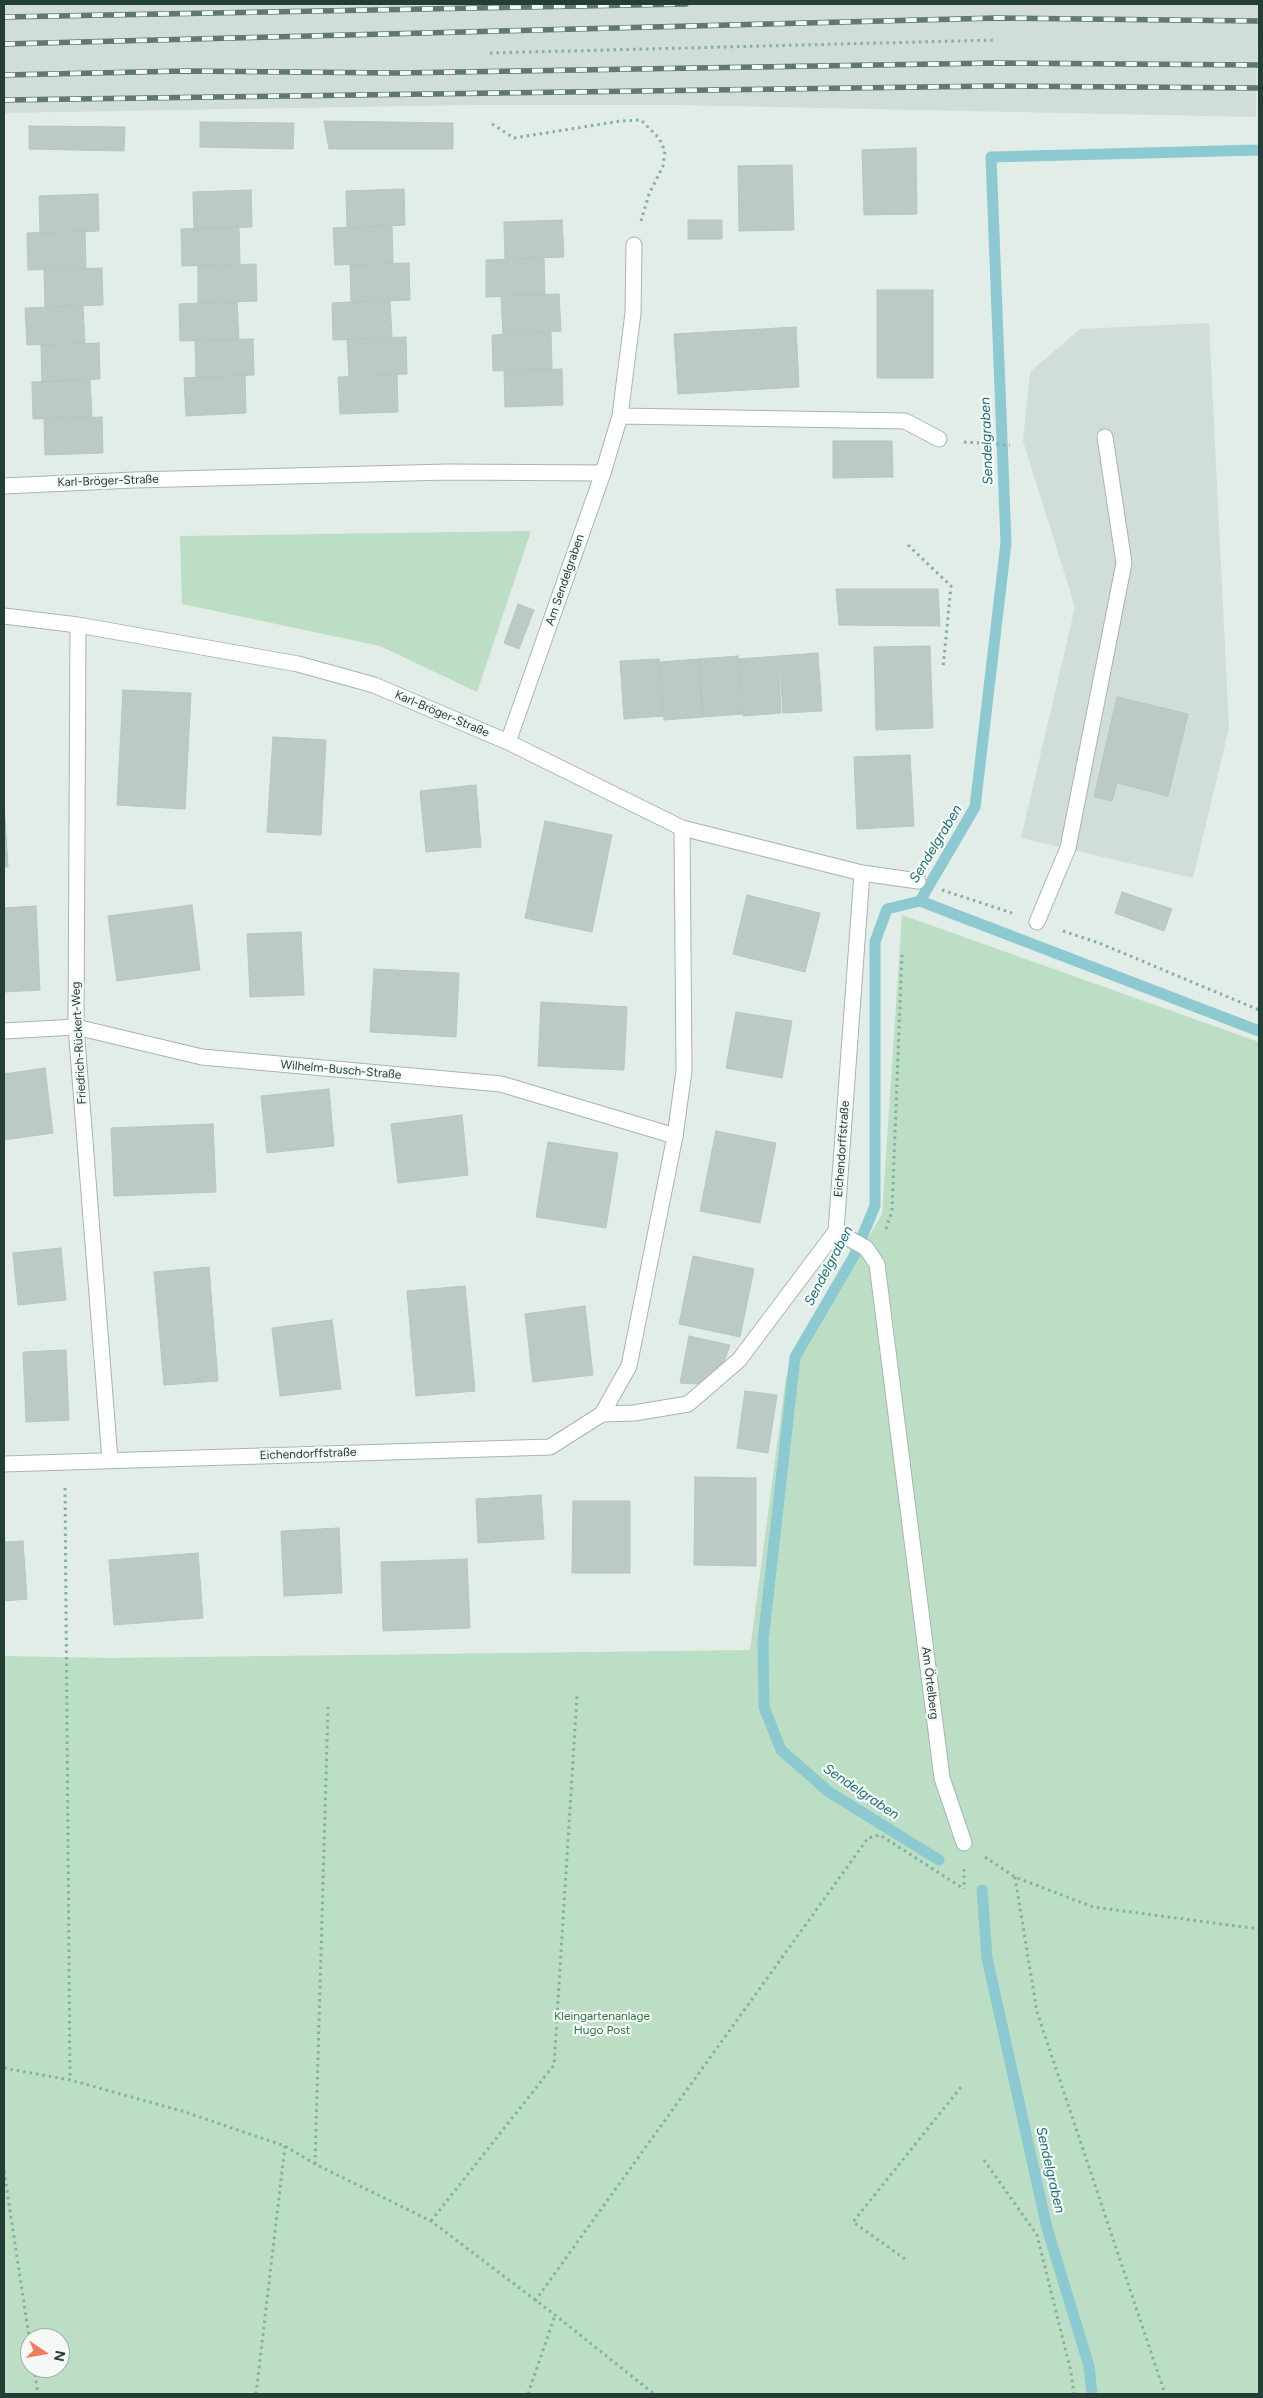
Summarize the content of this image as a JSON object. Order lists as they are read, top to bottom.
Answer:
{
  "streets": {
    "street": [
      "Karl-Bröger-Straße",
      "Am Sendelgraben",
      "Friedrich-Rückert-Weg",
      "Wilhelm-Busch-Straße",
      "Eichendorffstraße",
      "Am Örtelberg"
    ]
  },
  "crossings": [
    ["Karl-Bröger-Straße", "Am Sendelgraben"],
    ["Karl-Bröger-Straße", "Friedrich-Rückert-Weg"],
    ["Karl-Bröger-Straße", "Eichendorffstraße"],
    ["Friedrich-Rückert-Weg", "Wilhelm-Busch-Straße"],
    ["Friedrich-Rückert-Weg", "Eichendorffstraße"],
    ["Wilhelm-Busch-Straße", "Eichendorffstraße"],
    ["Eichendorffstraße", "Am Örtelberg"]
  ],
  "water": ["Sendelgraben"],
  "parks": ["Kleingartenanlage Hugo Post"],
  "north": "right"
}
